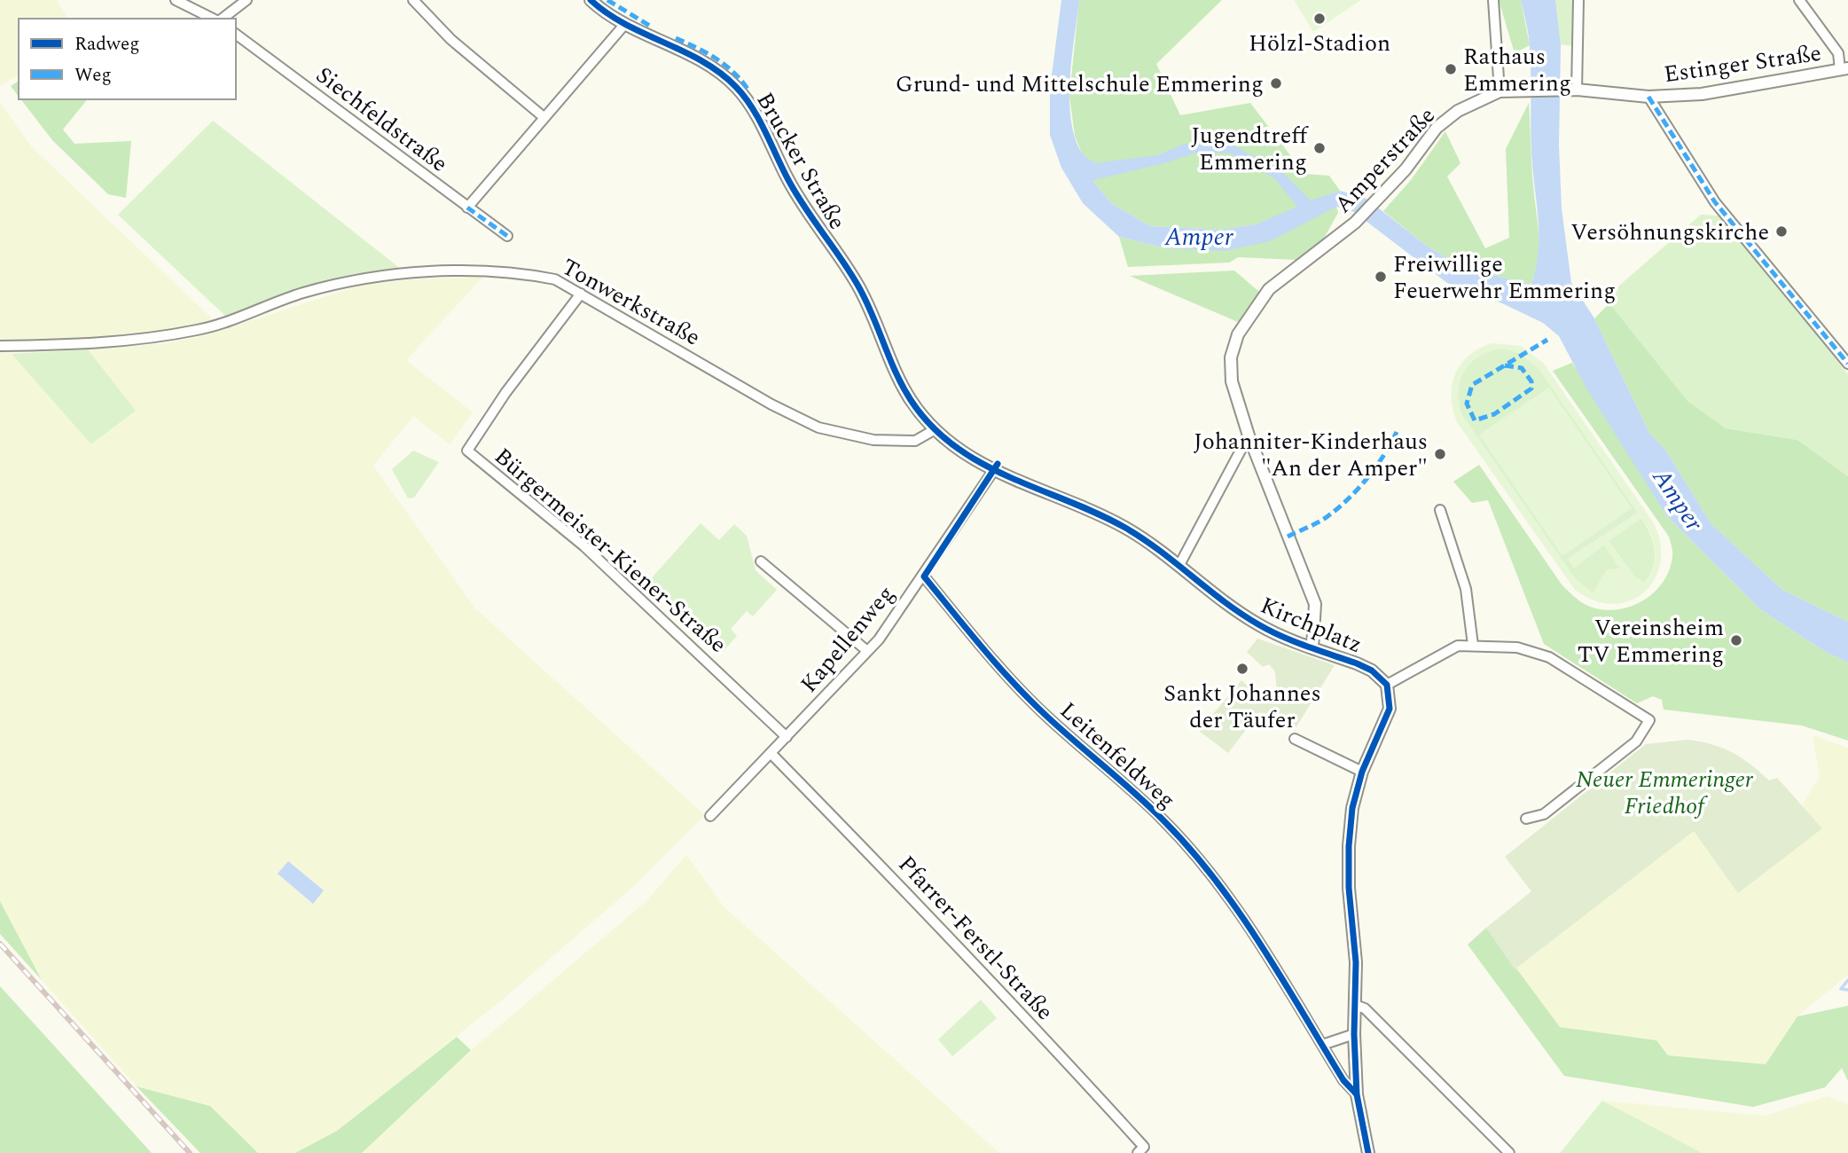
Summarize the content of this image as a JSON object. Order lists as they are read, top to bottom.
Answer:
{
  "streets": {
    "street": [
      "Estinger Straße",
      "Siechfeldstraße",
      "Amperstraße",
      "Brucker Straße",
      "Tonwerkstraße",
      "Bürgermeister-Kiener-Straße",
      "Kirchplatz",
      "Kapellenweg",
      "Leitenfeldweg",
      "Pfarrer-Ferstl-Straße"
    ]
  },
  "crossings": [
    ["Estinger Straße", "Amperstraße"],
    ["Amperstraße", "Kirchplatz"],
    ["Brucker Straße", "Tonwerkstraße"],
    ["Brucker Straße", "Kirchplatz"],
    ["Brucker Straße", "Kapellenweg"],
    ["Tonwerkstraße", "Bürgermeister-Kiener-Straße"],
    ["Bürgermeister-Kiener-Straße", "Kapellenweg"],
    ["Kapellenweg", "Leitenfeldweg"],
    ["Kapellenweg", "Pfarrer-Ferstl-Straße"]
  ],
  "water": ["Amper"],
  "parks": ["Neuer Emmeringer Friedhof"],
  "places": [
    "Hölzl-Stadion",
    "Rathaus Emmering",
    "Grund- und Mittelschule Emmering",
    "Jugendtreff Emmering",
    "Versöhnungskirche",
    "Freiwillige Feuerwehr Emmering",
    "Johanniter-Kinderhaus \"An der Amper\"",
    "Vereinsheim TV Emmering",
    "Sankt Johannes der Täufer"
  ],
  "legend": ["Radweg", "Weg"]
}
